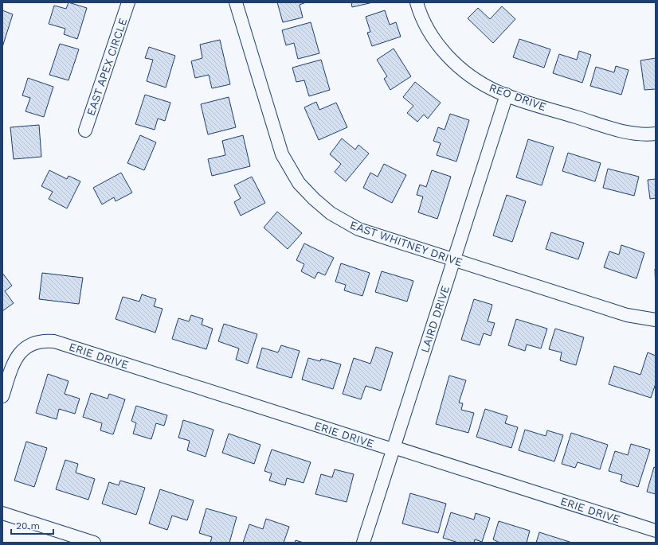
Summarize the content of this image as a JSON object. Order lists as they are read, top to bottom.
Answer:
{
  "streets": {
    "street": [
      "EAST APEX CIRCLE",
      "REO DRIVE",
      "EAST WHITNEY DRIVE",
      "LAIRD DRIVE",
      "ERIE DRIVE"
    ]
  },
  "crossings": [
    ["REO DRIVE", "LAIRD DRIVE"],
    ["EAST WHITNEY DRIVE", "LAIRD DRIVE"],
    ["LAIRD DRIVE", "ERIE DRIVE"]
  ],
  "scale_bar": "20 m"
}
